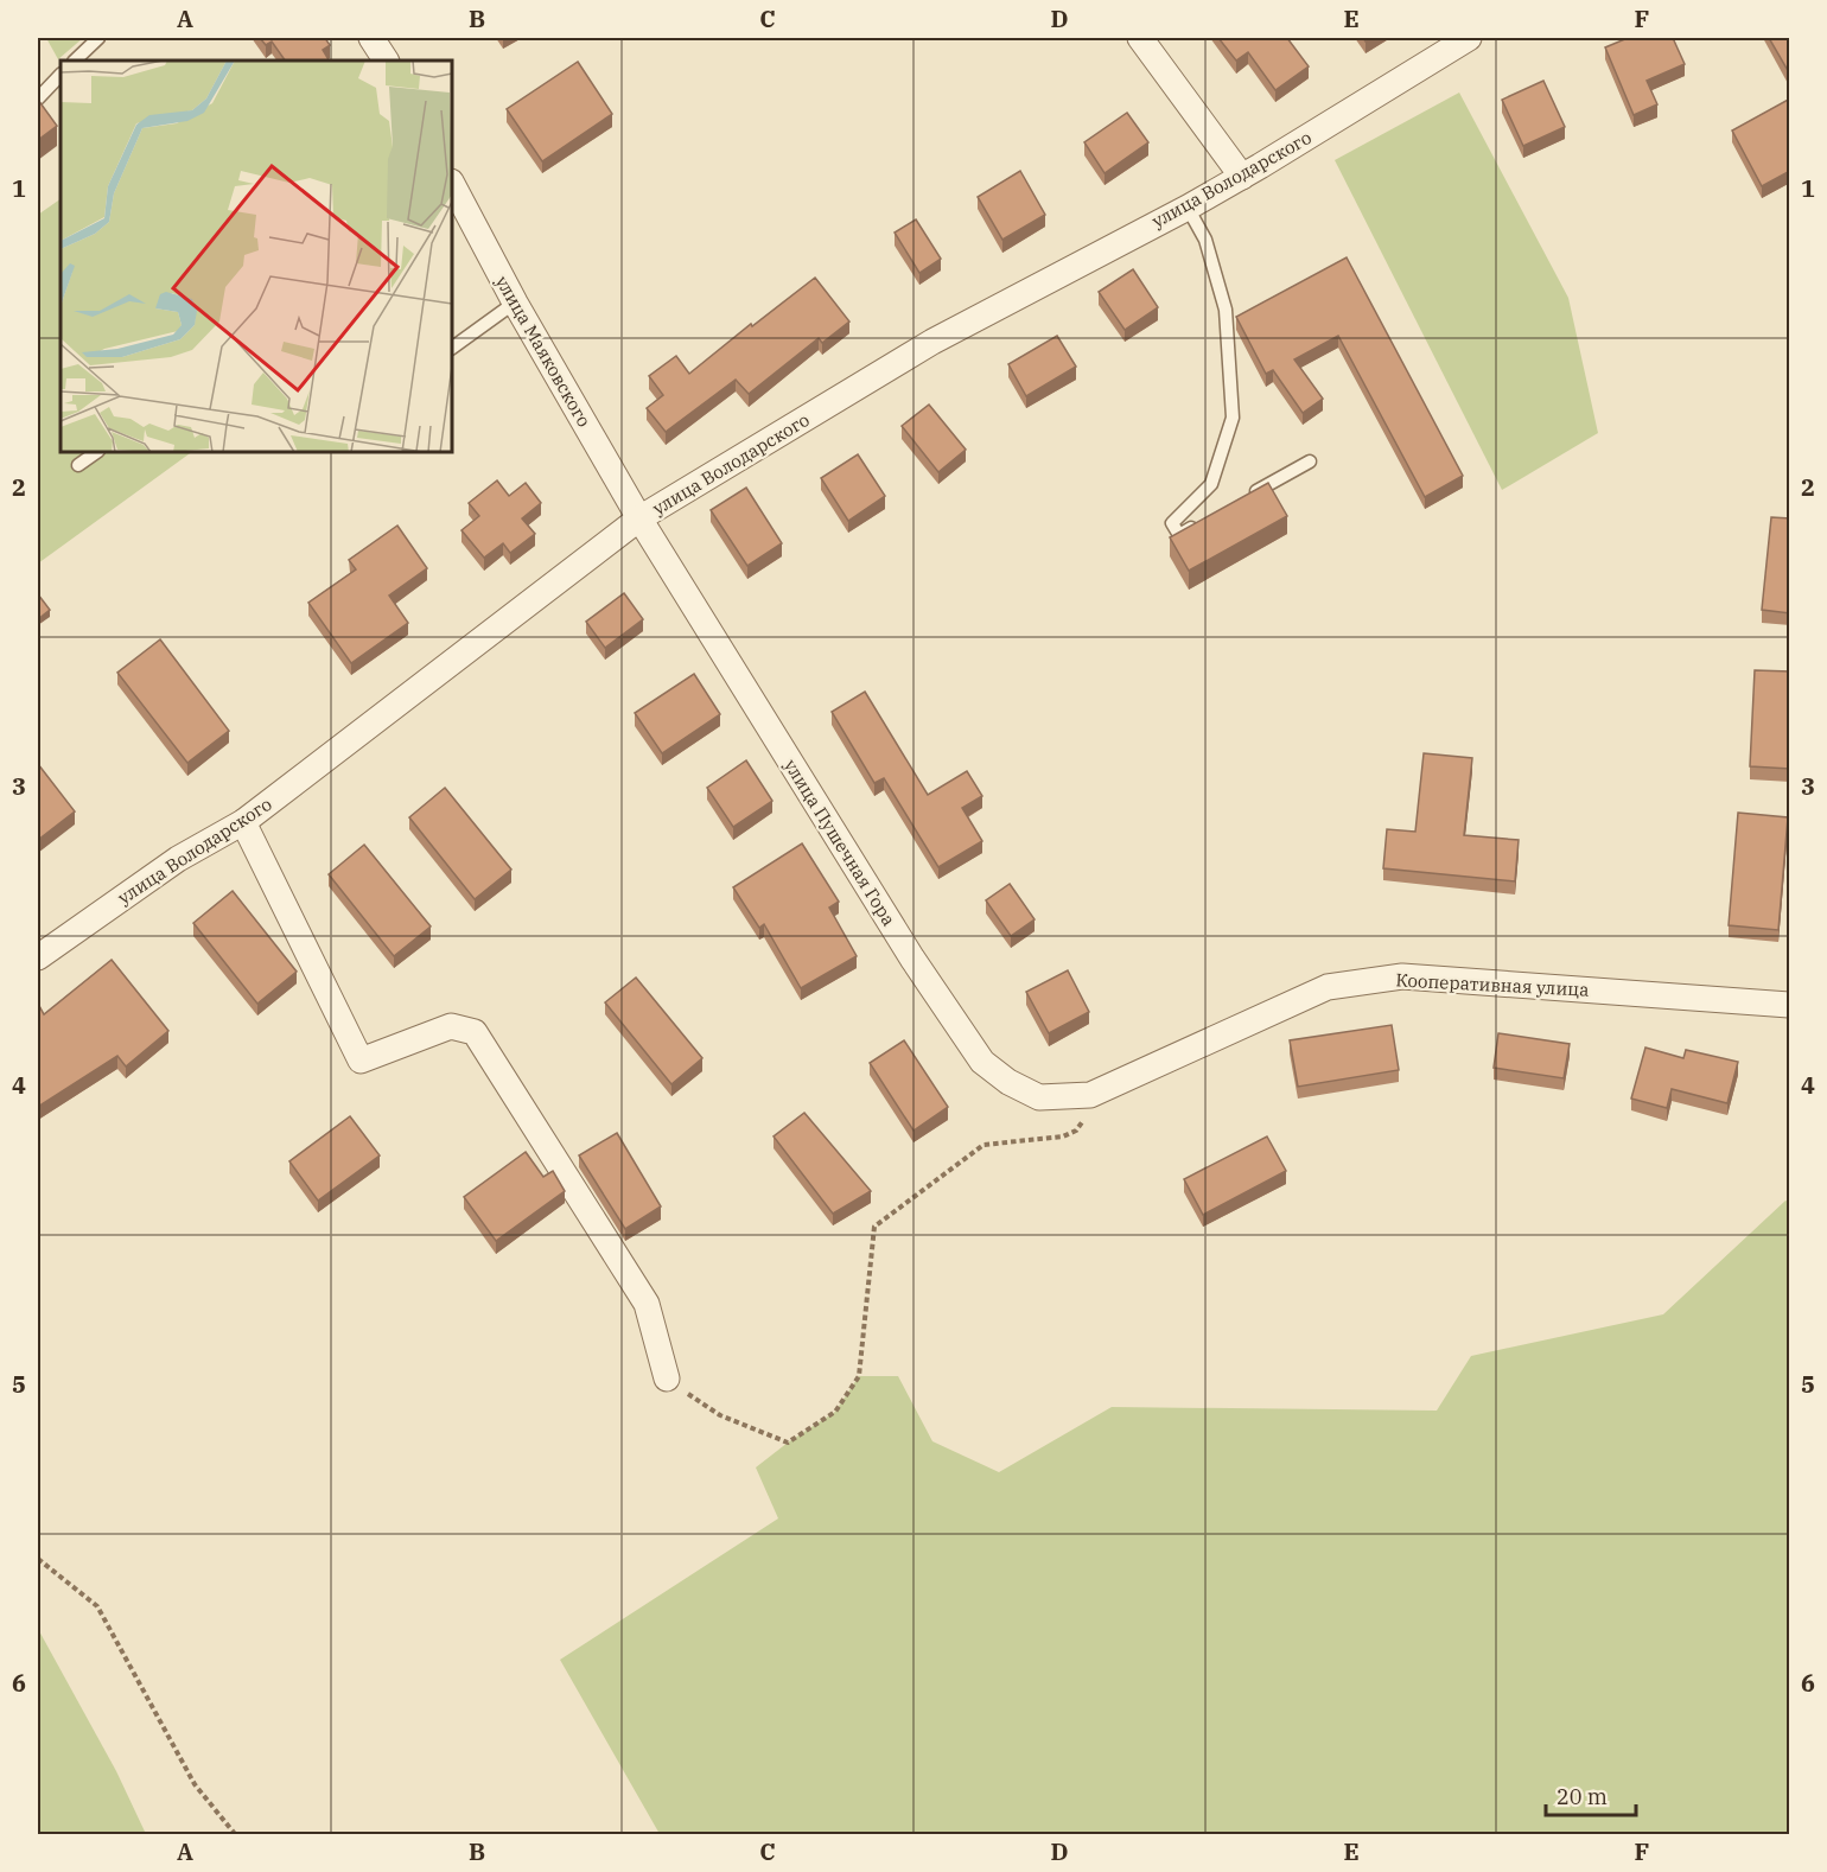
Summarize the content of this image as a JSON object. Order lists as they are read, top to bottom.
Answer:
{
  "streets": {
    "street": [
      "улица Володарского",
      "улица Маяковского",
      "улица Пушечная Гора",
      "Кооперативная улица"
    ]
  },
  "crossings": [
    ["улица Володарского", "улица Маяковского"],
    ["улица Володарского", "улица Пушечная Гора"],
    ["улица Маяковского", "улица Пушечная Гора"],
    ["улица Пушечная Гора", "Кооперативная улица"]
  ],
  "scale_bar": "20 m",
  "grid": {
    "columns": [
      "A",
      "B",
      "C",
      "D",
      "E",
      "F"
    ],
    "rows": [
      "1",
      "2",
      "3",
      "4",
      "5",
      "6"
    ]
  }
}
